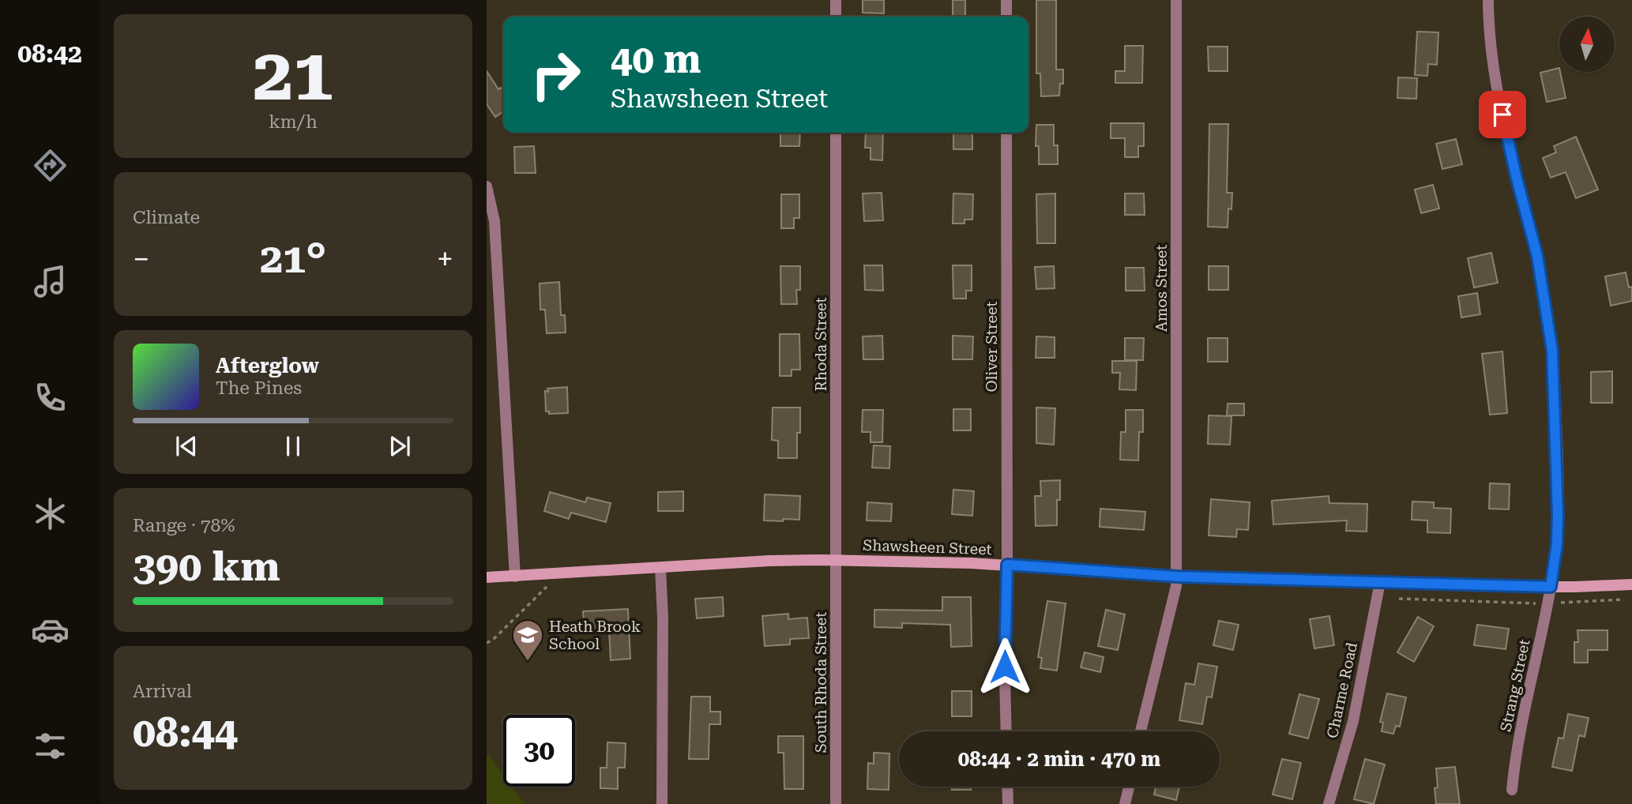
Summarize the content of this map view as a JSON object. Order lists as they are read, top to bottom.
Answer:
{
  "streets": {
    "main road": ["Shawsheen Street"],
    "street": [
      "Amos Street",
      "Rhoda Street",
      "Oliver Street",
      "South Rhoda Street",
      "Strang Street",
      "Charme Road"
    ]
  },
  "crossings": [
    ["Amos Street", "Shawsheen Street"],
    ["Rhoda Street", "Shawsheen Street"],
    ["Rhoda Street", "South Rhoda Street"],
    ["Oliver Street", "Shawsheen Street"],
    ["Shawsheen Street", "South Rhoda Street"],
    ["Shawsheen Street", "Strang Street"],
    ["Shawsheen Street", "Charme Road"]
  ],
  "places": {
    "school or university": ["Heath Brook School"]
  },
  "north": "top",
  "page": {
    "tabs": "08:42",
    "tile": [
      ["21", "km/h"],
      "Climate",
      ["Range · 78%", "390 km"],
      ["Arrival", "08:44"]
    ],
    "turn": ["40 m", "Shawsheen Street"],
    "heat": ["−", "21°", "+"],
    "song": ["Afterglow", "The Pines"],
    "limit": "30",
    "trip": "08:44 · 2 min · 470 m"
  }
}
